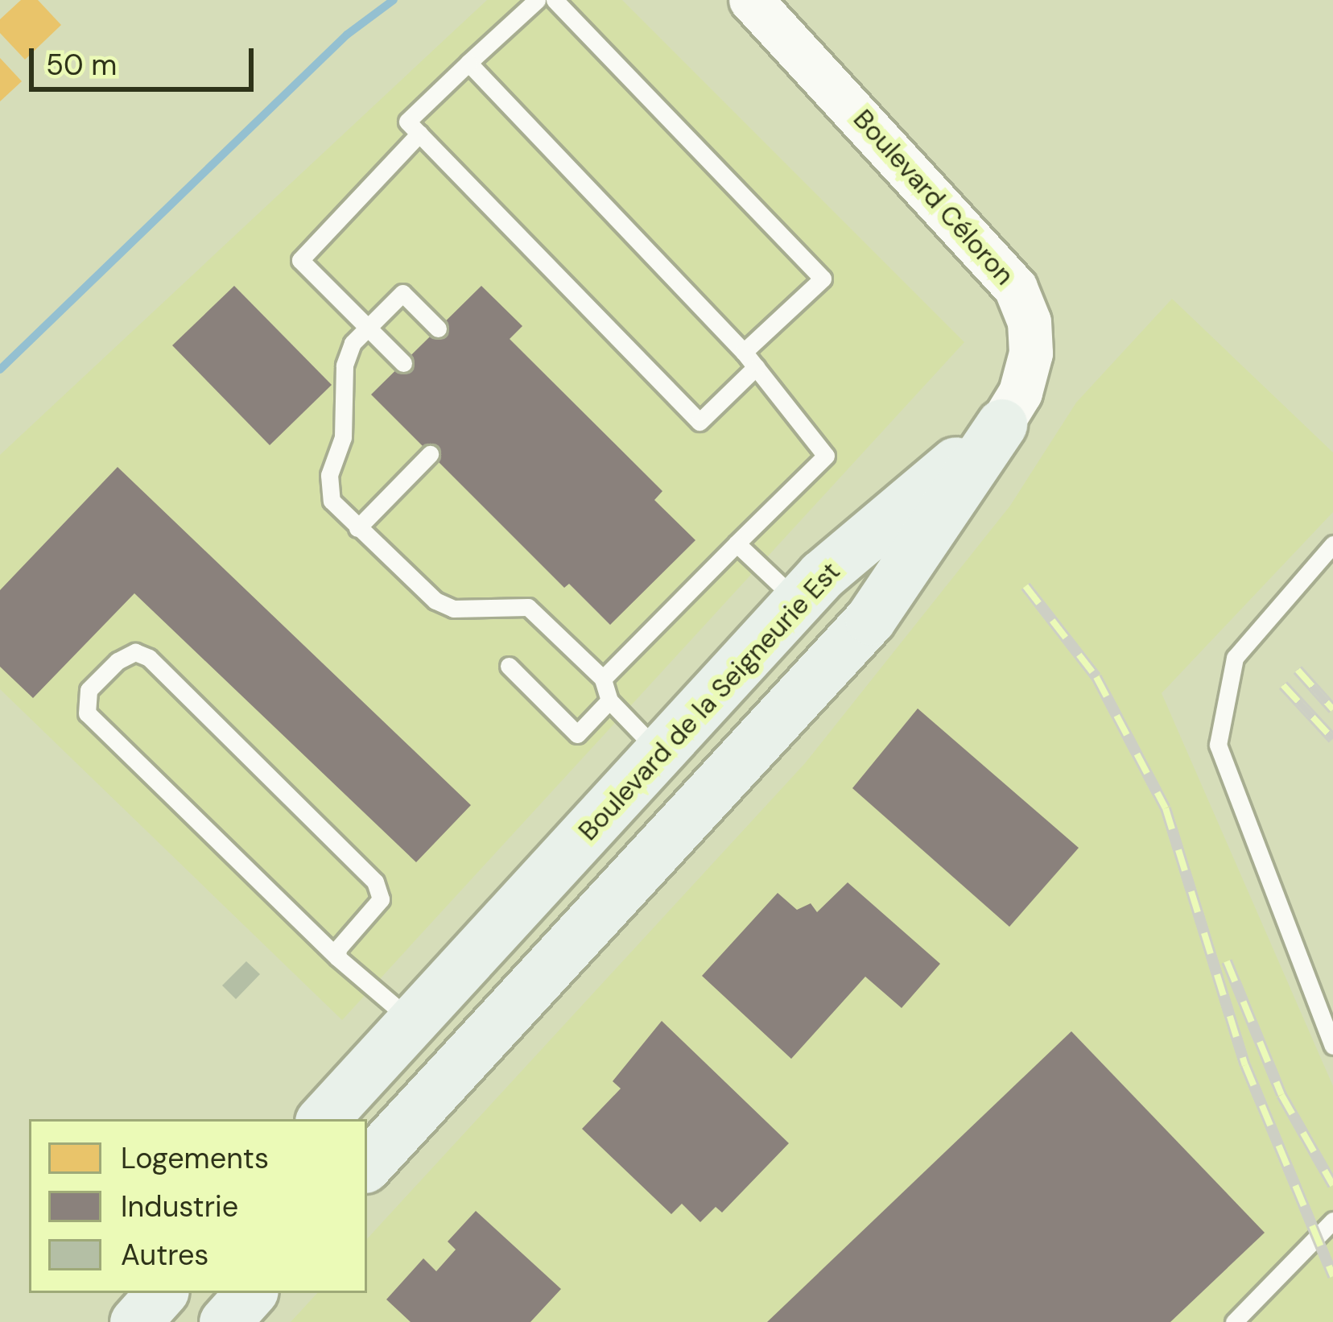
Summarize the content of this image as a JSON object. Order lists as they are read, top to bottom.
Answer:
{
  "streets": {
    "main road": ["Boulevard de la Seigneurie Est"],
    "street": ["Boulevard Céloron"]
  },
  "crossings": [
    ["Boulevard Céloron", "Boulevard de la Seigneurie Est"]
  ],
  "legend": ["Logements", "Industrie", "Autres"],
  "scale_bar": "50 m"
}
